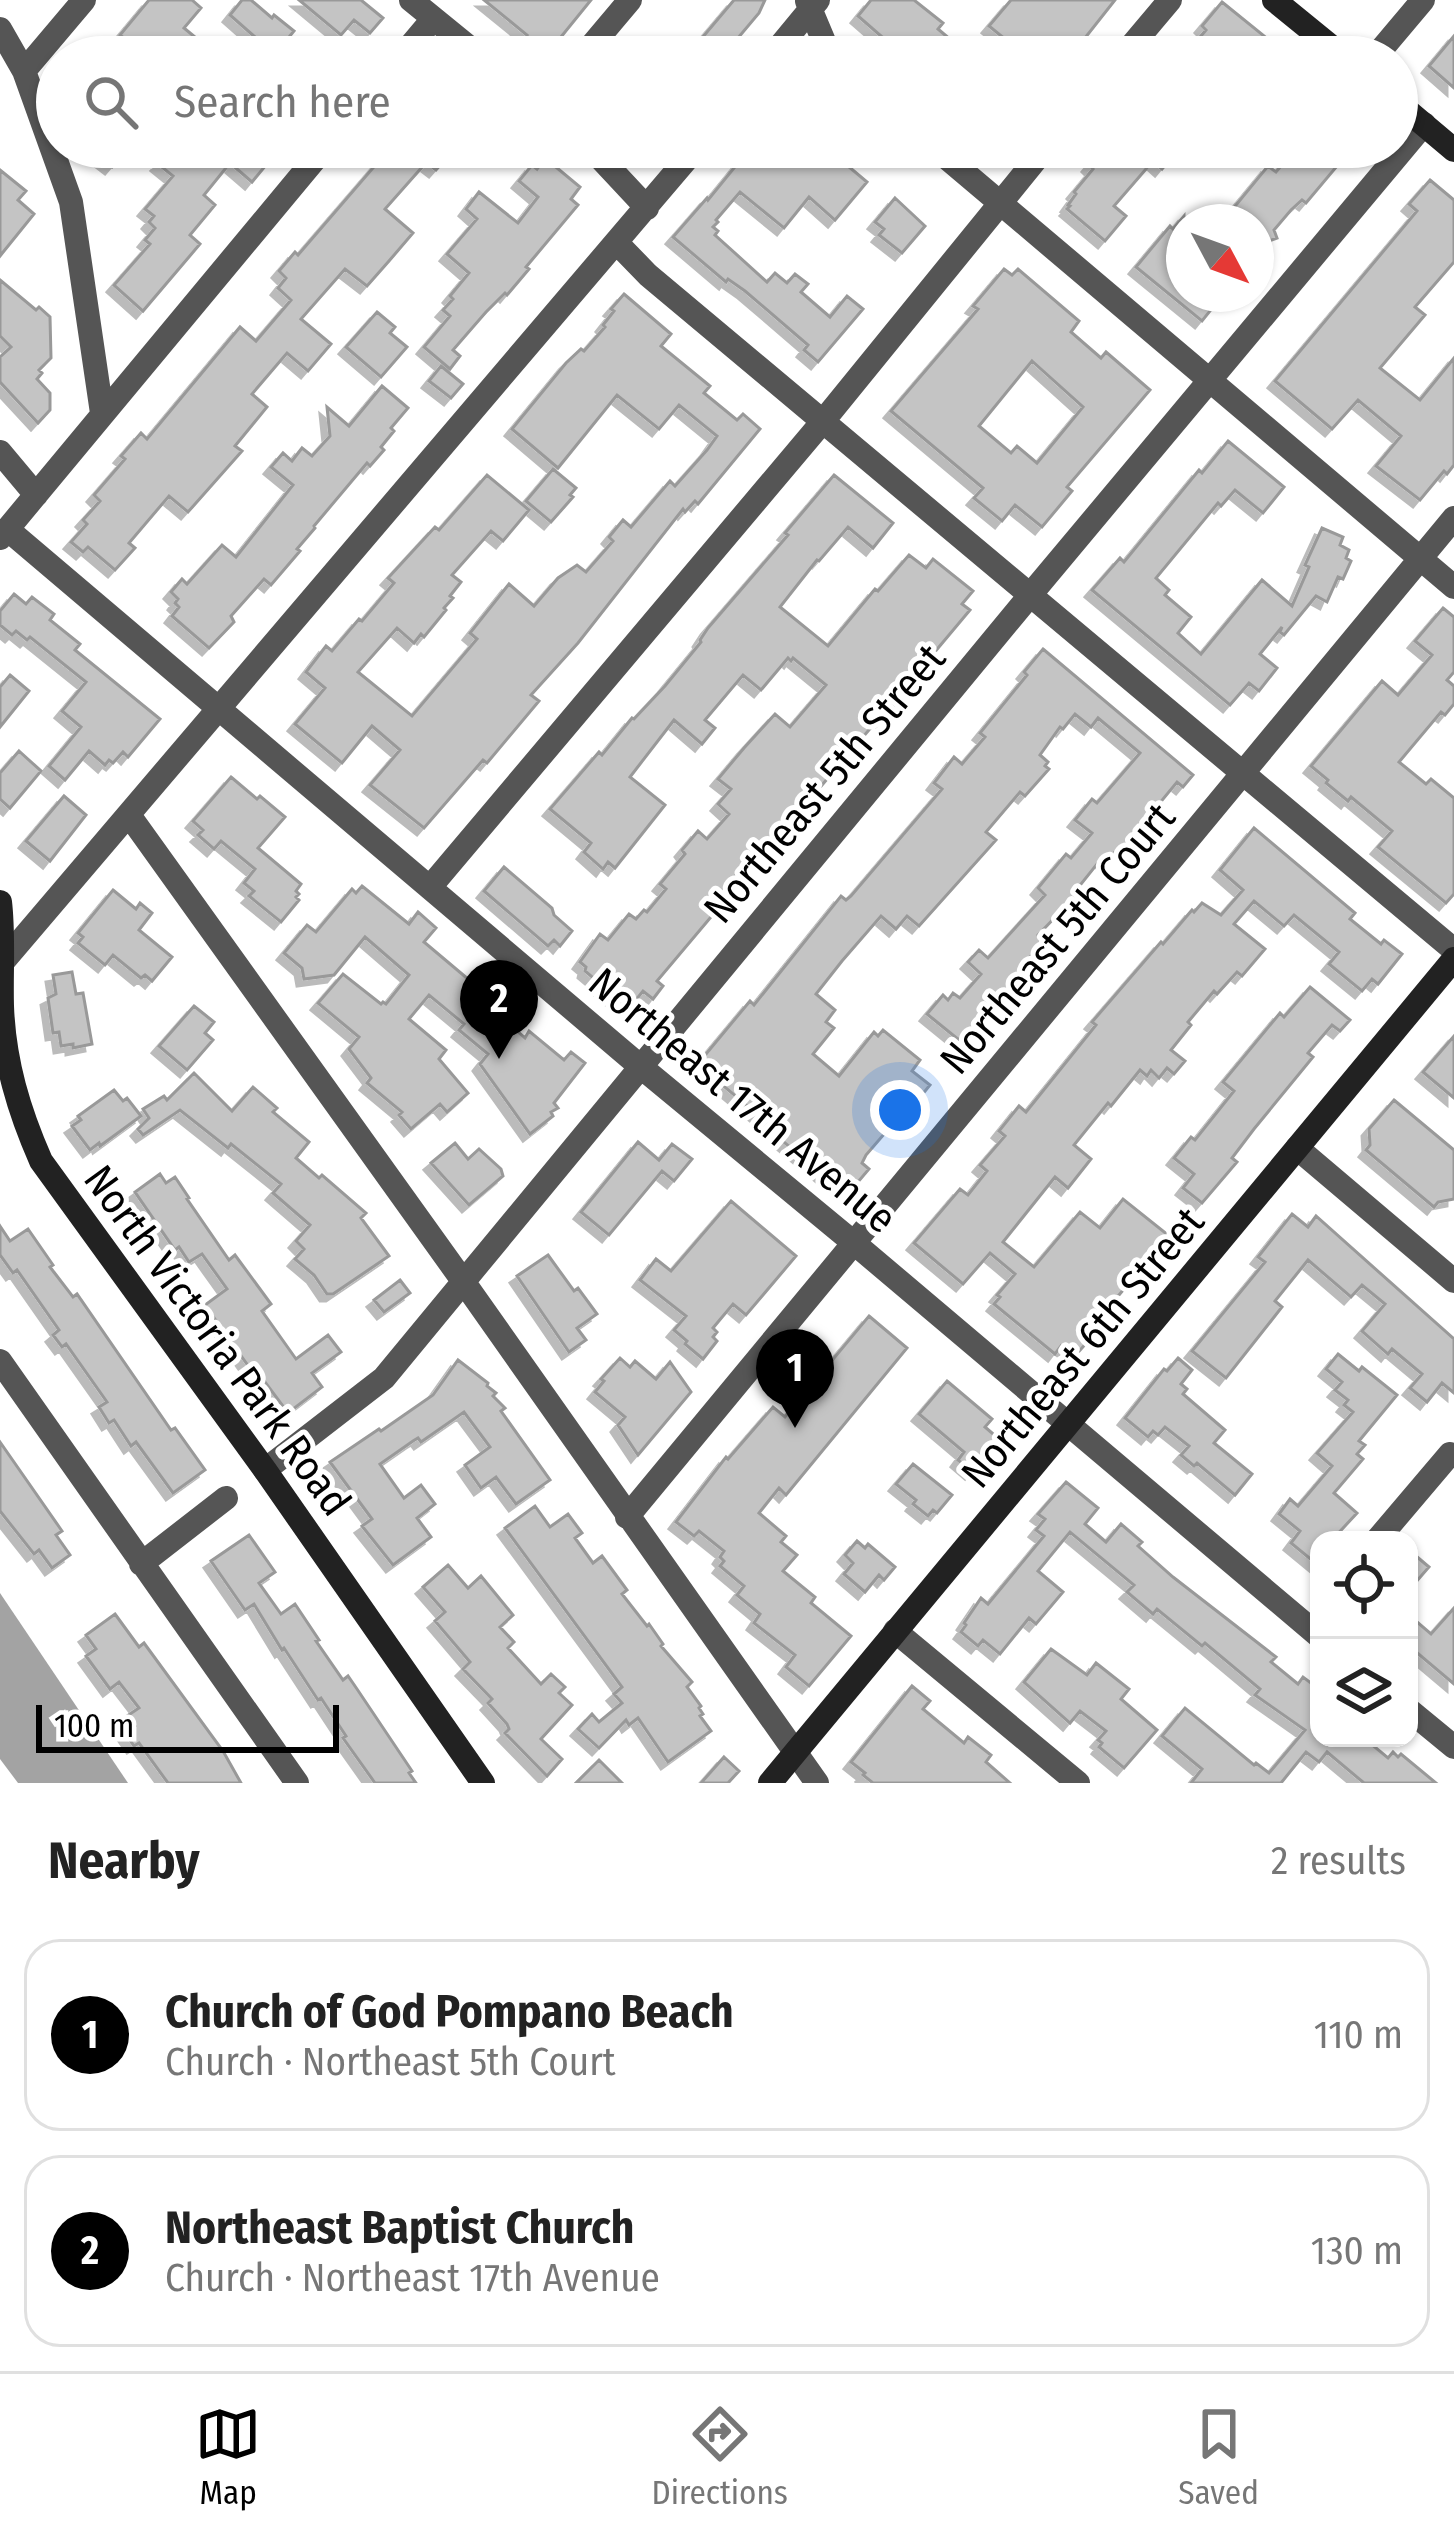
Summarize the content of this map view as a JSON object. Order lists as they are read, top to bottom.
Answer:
{
  "streets": {
    "street": [
      "Northeast 5th Street",
      "Northeast 5th Court",
      "Northeast 17th Avenue",
      "North Victoria Park Road",
      "Northeast 6th Street"
    ]
  },
  "crossings": [
    ["Northeast 5th Street", "Northeast 17th Avenue"],
    ["Northeast 5th Street", "North Victoria Park Road"],
    ["Northeast 5th Court", "Northeast 17th Avenue"],
    ["Northeast 17th Avenue", "Northeast 6th Street"]
  ],
  "scale_bar": "100 m",
  "north": "bottom right",
  "page": {
    "search": "Search here",
    "pins": ["2", "1"],
    "scale": "100 m",
    "heading": ["Nearby", "2 results"],
    "list": [
      {
        "mark": "1",
        "name": "Church of God Pompano Beach",
        "note": "Church · Northeast 5th Court",
        "value": "110 m"
      },
      {
        "mark": "2",
        "name": "Northeast Baptist Church",
        "note": "Church · Northeast 17th Avenue",
        "value": "130 m"
      }
    ],
    "nav": ["Map", "Directions", "Saved"]
  }
}
